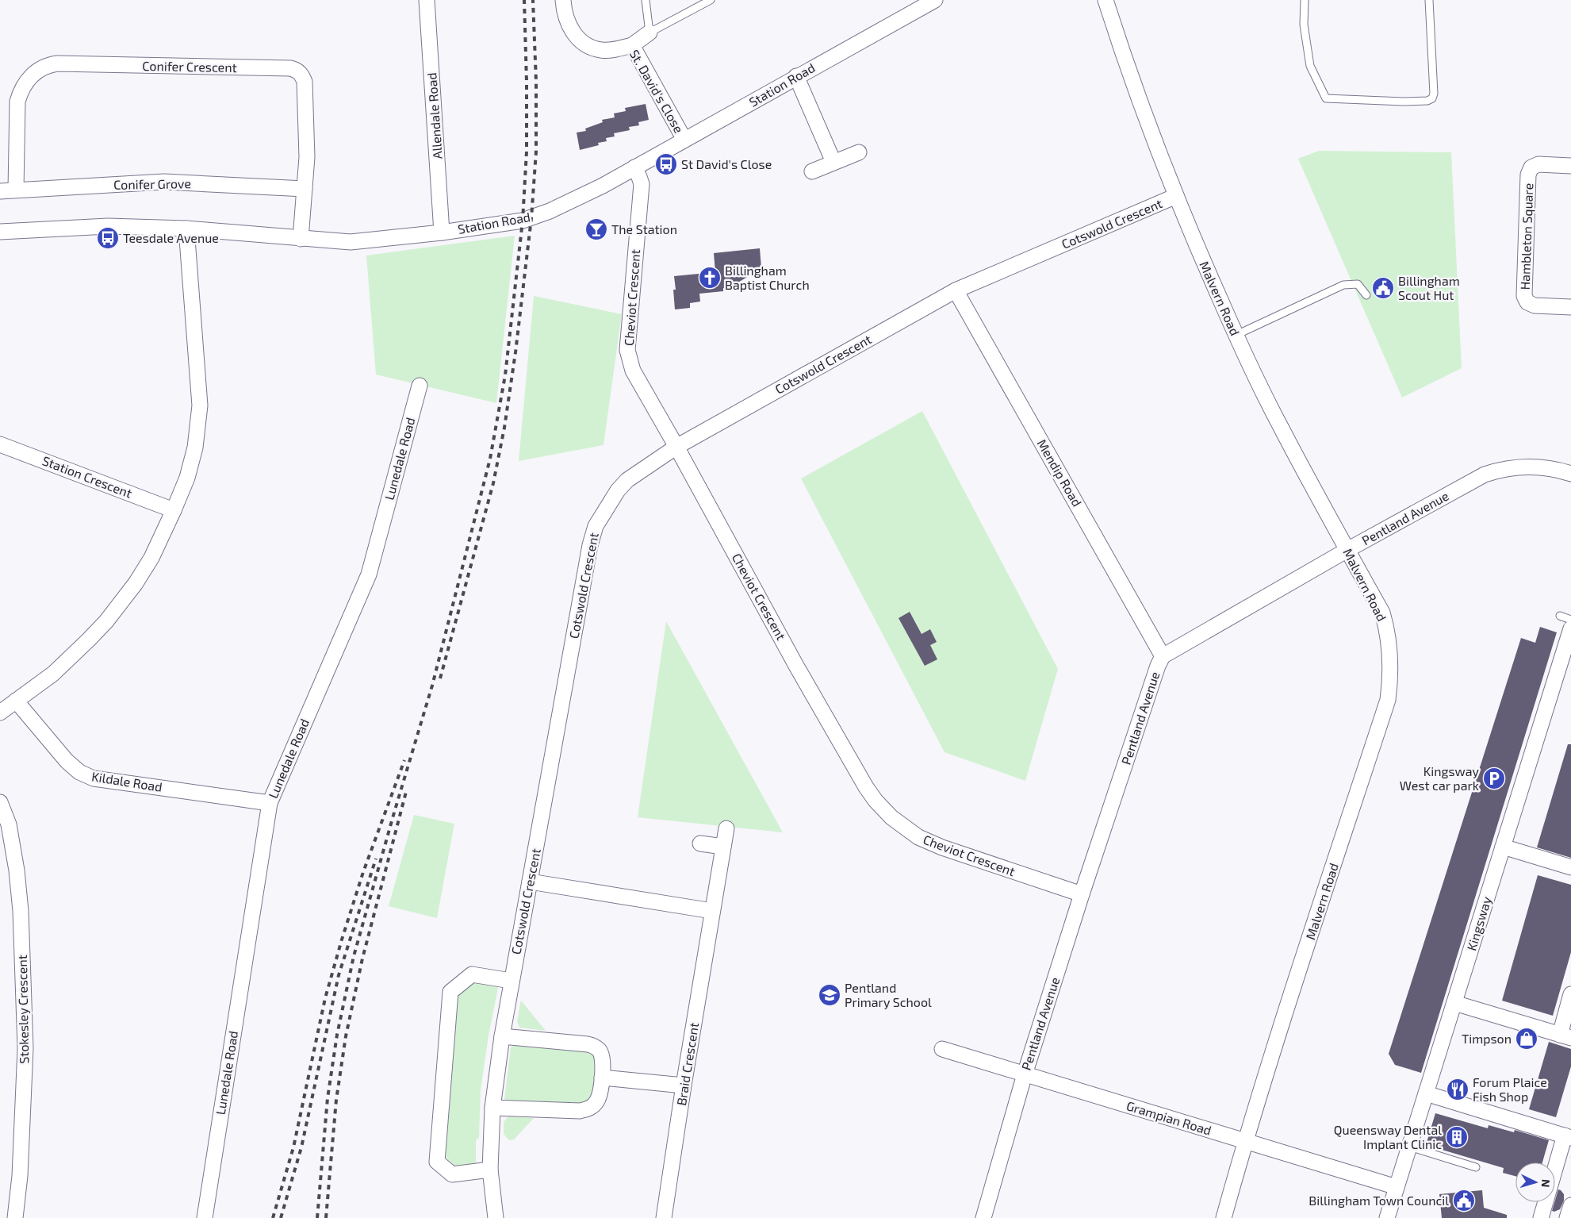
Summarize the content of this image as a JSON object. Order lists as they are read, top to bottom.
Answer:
{
  "streets": {
    "street": [
      "Conifer Crescent",
      "Station Road",
      "St. David's Close",
      "Allendale Road",
      "Conifer Grove",
      "Cotswold Crescent",
      "Hambleton Square",
      "Cheviot Crescent",
      "Malvern Road",
      "Lunedale Road",
      "Mendip Road",
      "Station Crescent",
      "Pentland Avenue",
      "Kildale Road",
      "Kingsway",
      "Stokesley Crescent",
      "Braid Crescent",
      "Grampian Road"
    ]
  },
  "crossings": [
    ["Conifer Crescent", "Station Road"],
    ["Conifer Crescent", "Conifer Grove"],
    ["Station Road", "St. David's Close"],
    ["Station Road", "Allendale Road"],
    ["Station Road", "Cheviot Crescent"],
    ["Cotswold Crescent", "Cheviot Crescent"],
    ["Cotswold Crescent", "Malvern Road"],
    ["Cotswold Crescent", "Mendip Road"],
    ["Cheviot Crescent", "Pentland Avenue"],
    ["Malvern Road", "Pentland Avenue"],
    ["Malvern Road", "Grampian Road"],
    ["Lunedale Road", "Kildale Road"],
    ["Mendip Road", "Pentland Avenue"],
    ["Pentland Avenue", "Grampian Road"],
    ["Kingsway", "Grampian Road"]
  ],
  "places": {
    "bus stop": ["St David's Close", "Teesdale Avenue"],
    "bar": ["The Station"],
    "church": ["Billingham Baptist Church"],
    "public building": ["Billingham Scout Hut", "Billingham Town Council"],
    "parking": ["Kingsway West car park"],
    "school or university": ["Pentland Primary School"],
    "shop": ["Timpson"],
    "restaurant": ["Forum Plaice Fish Shop"],
    "building": ["Queensway Dental Implant Clinic"]
  },
  "north": "right"
}
